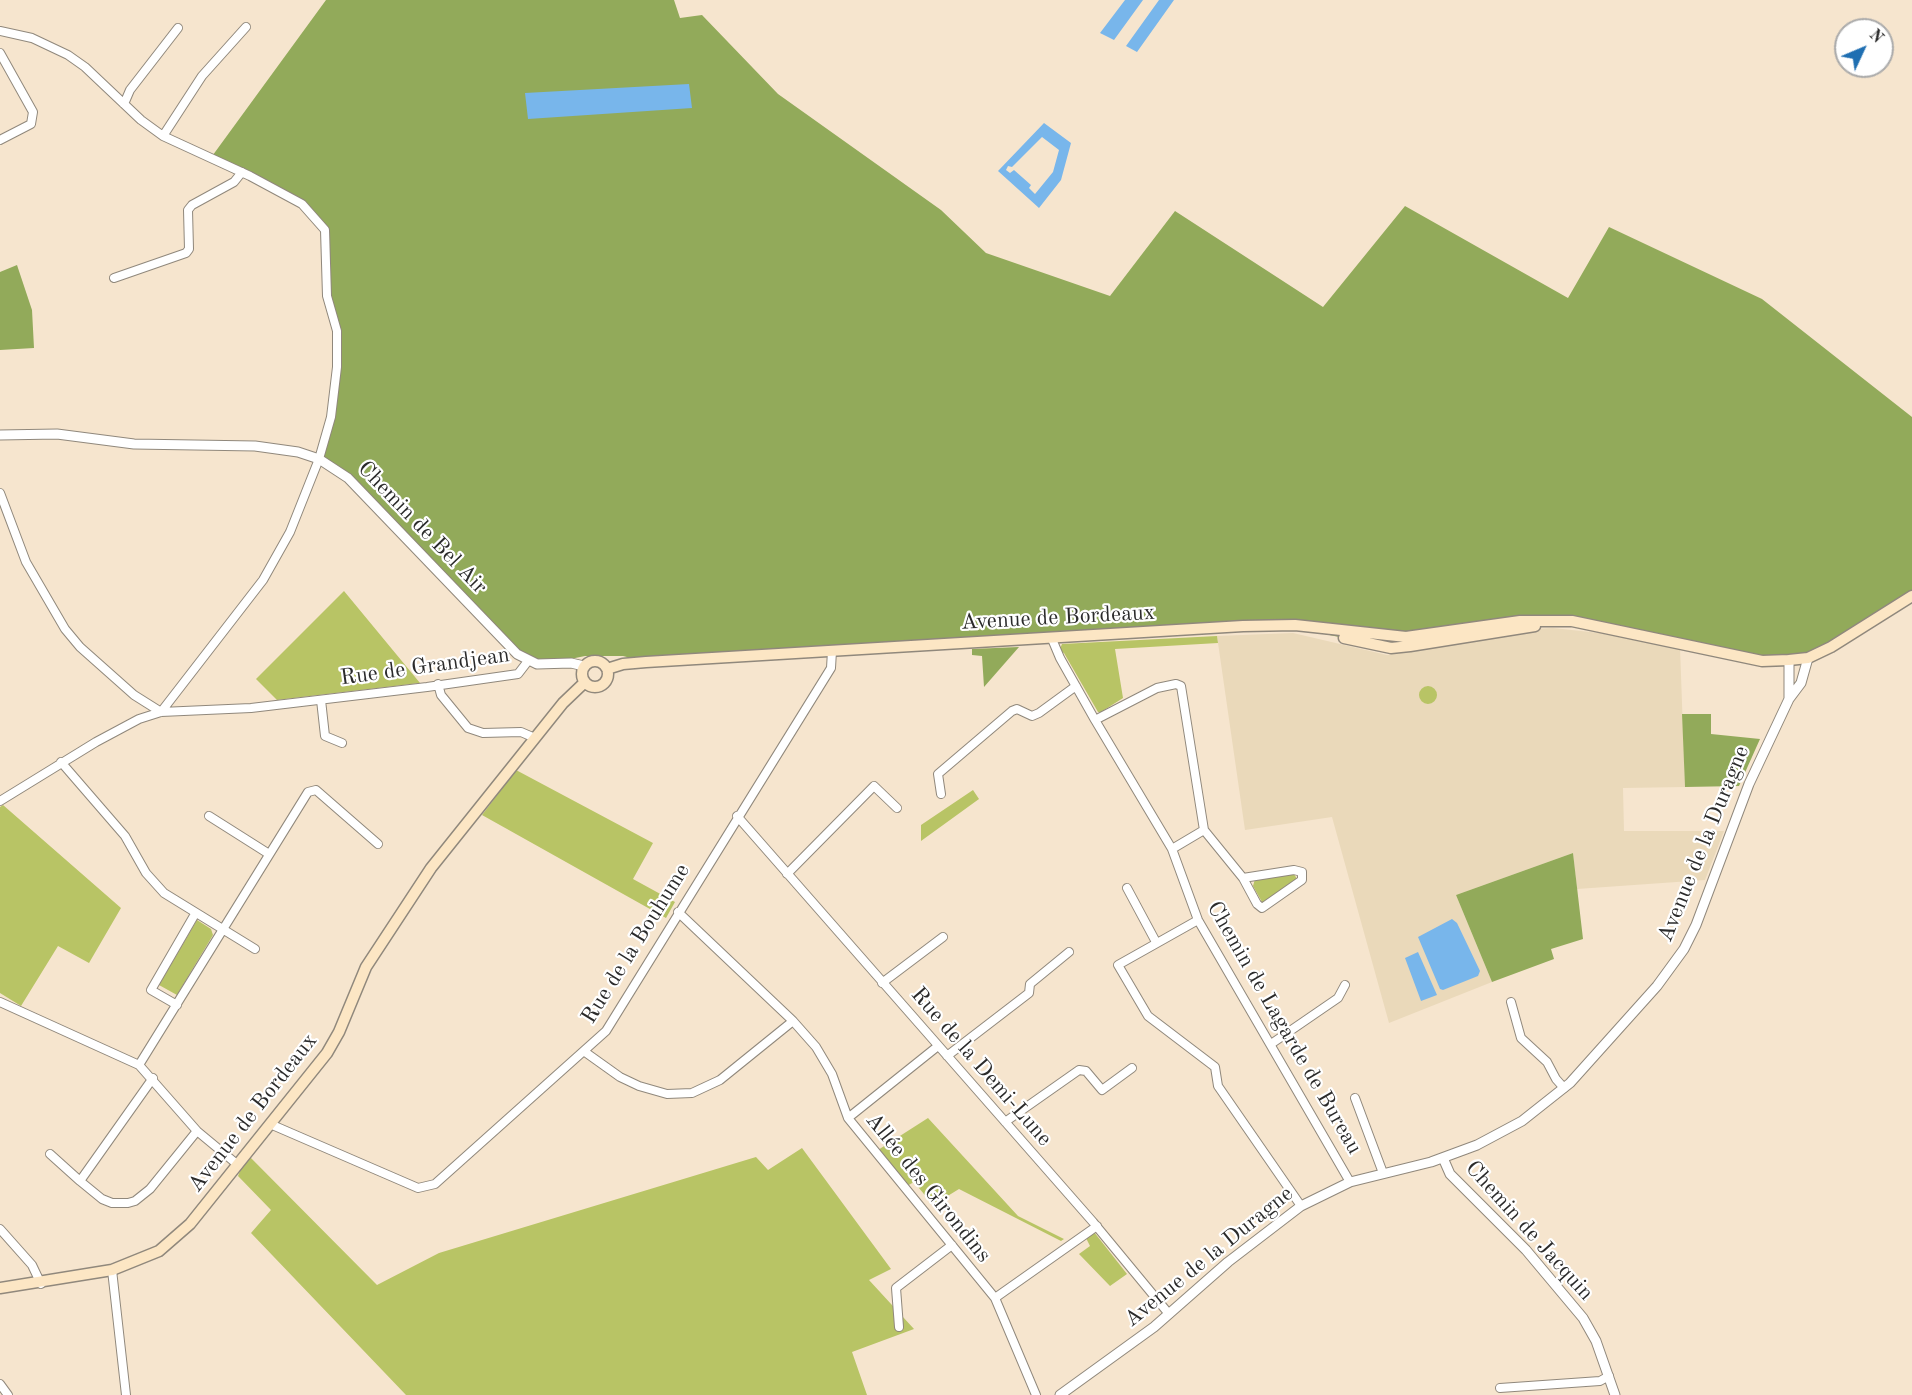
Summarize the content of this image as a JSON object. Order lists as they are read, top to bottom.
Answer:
{
  "streets": {
    "main road": ["Avenue de Bordeaux"],
    "street": [
      "Chemin de Bel Air",
      "Rue de Grandjean",
      "Avenue de la Duragne",
      "Rue de la Bouhume",
      "Chemin de Lagarde de Bureau",
      "Rue de la Demi-Lune",
      "Allée des Girondins",
      "Chemin de Jacquin"
    ]
  },
  "crossings": [
    ["Chemin de Bel Air", "Rue de Grandjean"],
    ["Avenue de Bordeaux", "Rue de la Bouhume"],
    ["Avenue de Bordeaux", "Chemin de Lagarde de Bureau"],
    ["Avenue de la Duragne", "Chemin de Lagarde de Bureau"],
    ["Avenue de la Duragne", "Rue de la Demi-Lune"],
    ["Avenue de la Duragne", "Chemin de Jacquin"],
    ["Rue de la Bouhume", "Rue de la Demi-Lune"],
    ["Rue de la Bouhume", "Allée des Girondins"]
  ],
  "north": "top right"
}
